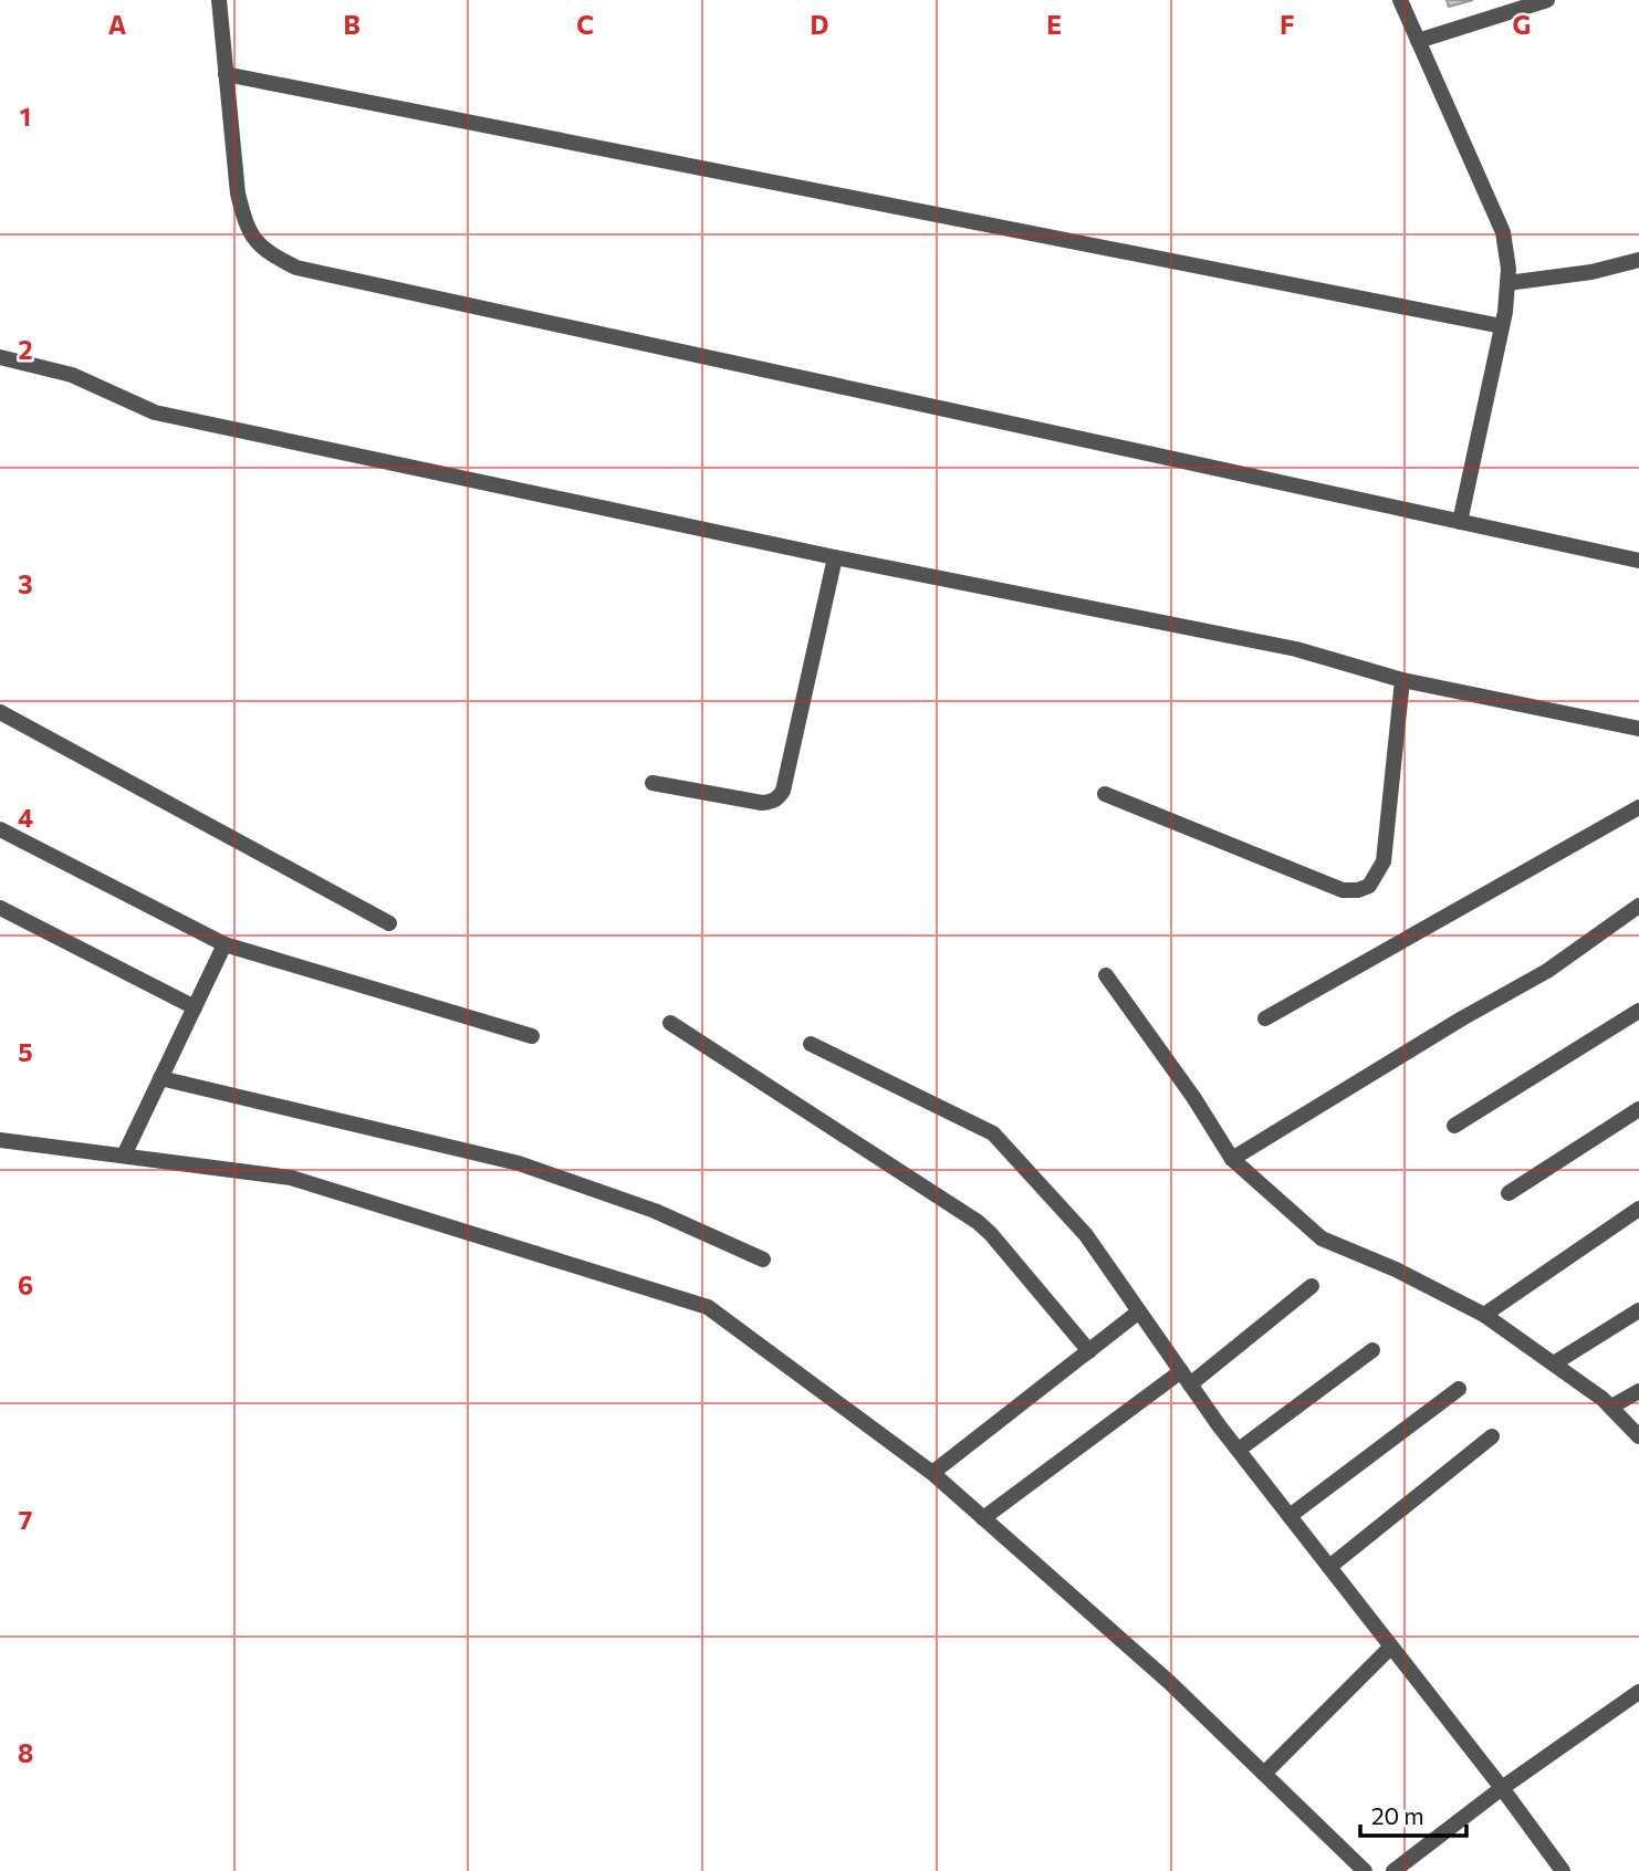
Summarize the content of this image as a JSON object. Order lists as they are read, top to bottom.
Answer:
{
  "scale_bar": "20 m",
  "grid": {
    "columns": [
      "A",
      "B",
      "C",
      "D",
      "E",
      "F",
      "G"
    ],
    "rows": [
      "1",
      "2",
      "3",
      "4",
      "5",
      "6",
      "7",
      "8"
    ]
  }
}
